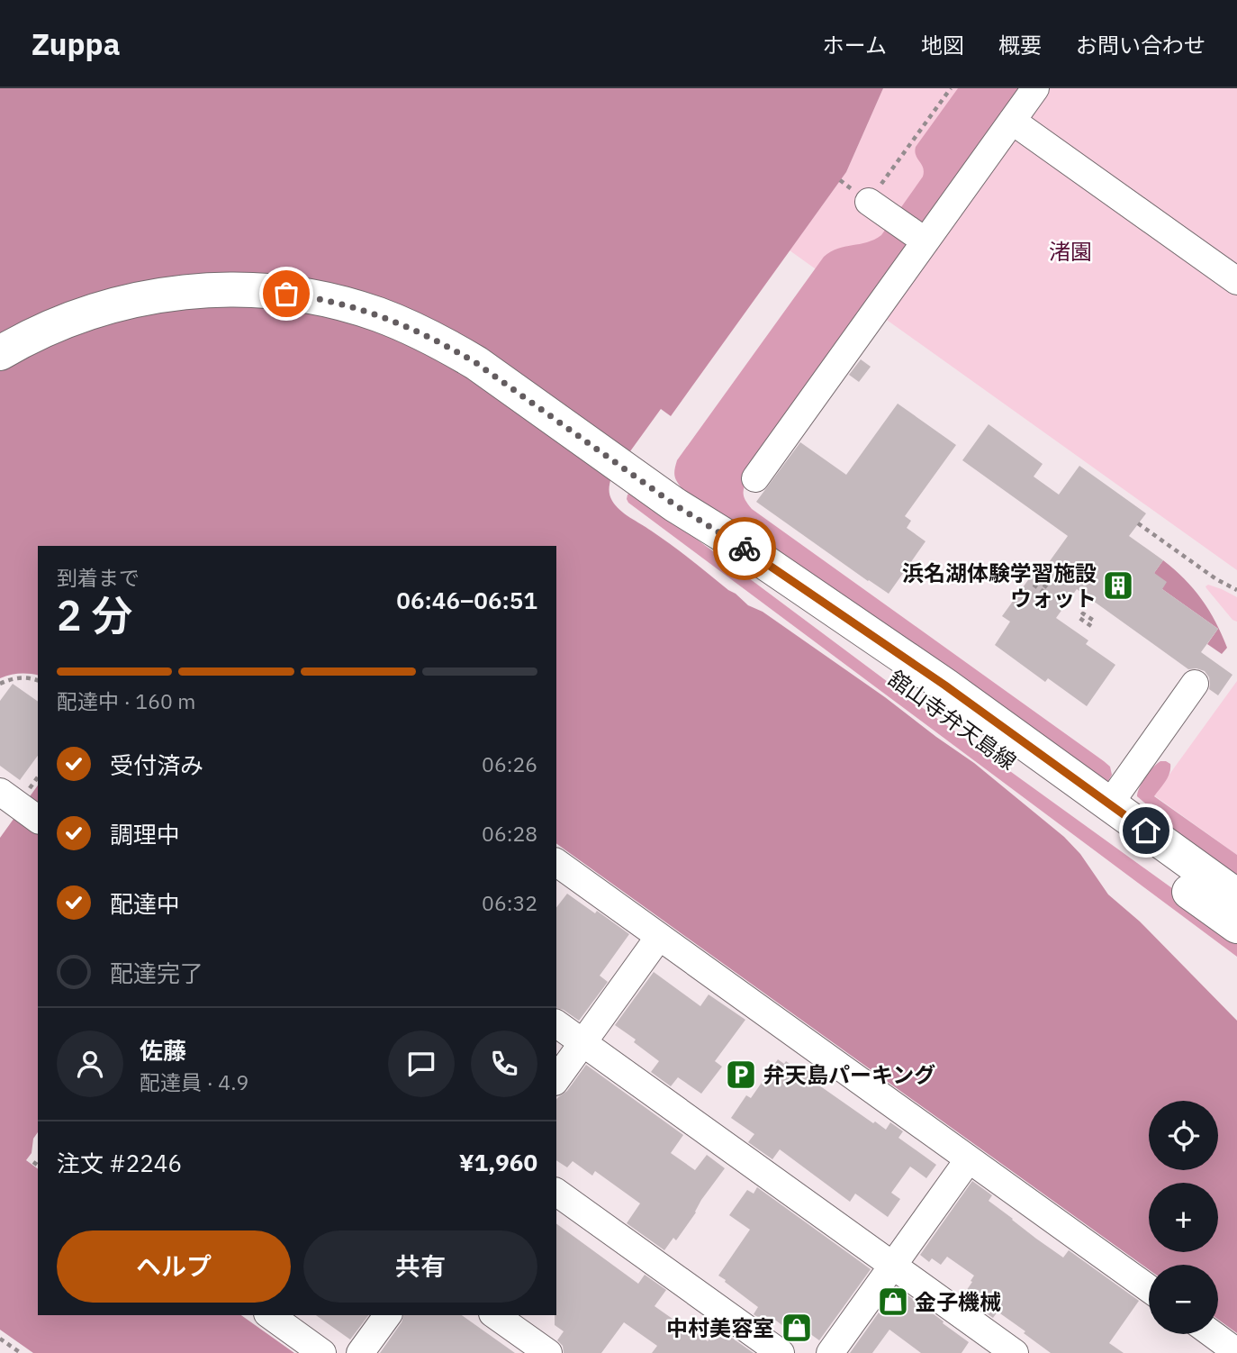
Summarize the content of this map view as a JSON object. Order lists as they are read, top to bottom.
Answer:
{
  "streets": {
    "main road": ["舘山寺弁天島線"]
  },
  "parks": ["渚園"],
  "places": {
    "building": ["浜名湖体験学習施設 ウォット"],
    "parking": ["弁天島パーキング"],
    "shop": ["金子機械", "中村美容室"]
  },
  "page": {
    "header": "Zuppa",
    "nav": [
      "ホーム",
      "地図",
      "概要",
      "お問い合わせ"
    ],
    "heading": ["2 分", "到着まで", "06:46–06:51"],
    "panel": [
      "佐藤",
      "配達員 · 4.9",
      "注文 #2246",
      "¥1,960"
    ],
    "bar": "配達中 · 160 m",
    "list": [
      ["受付済み", "06:26"],
      ["調理中", "06:28"],
      ["配達中", "06:32"],
      "配達完了"
    ],
    "map_buttons": ["+", "−"],
    "buttons": ["ヘルプ", "共有"]
  }
}
